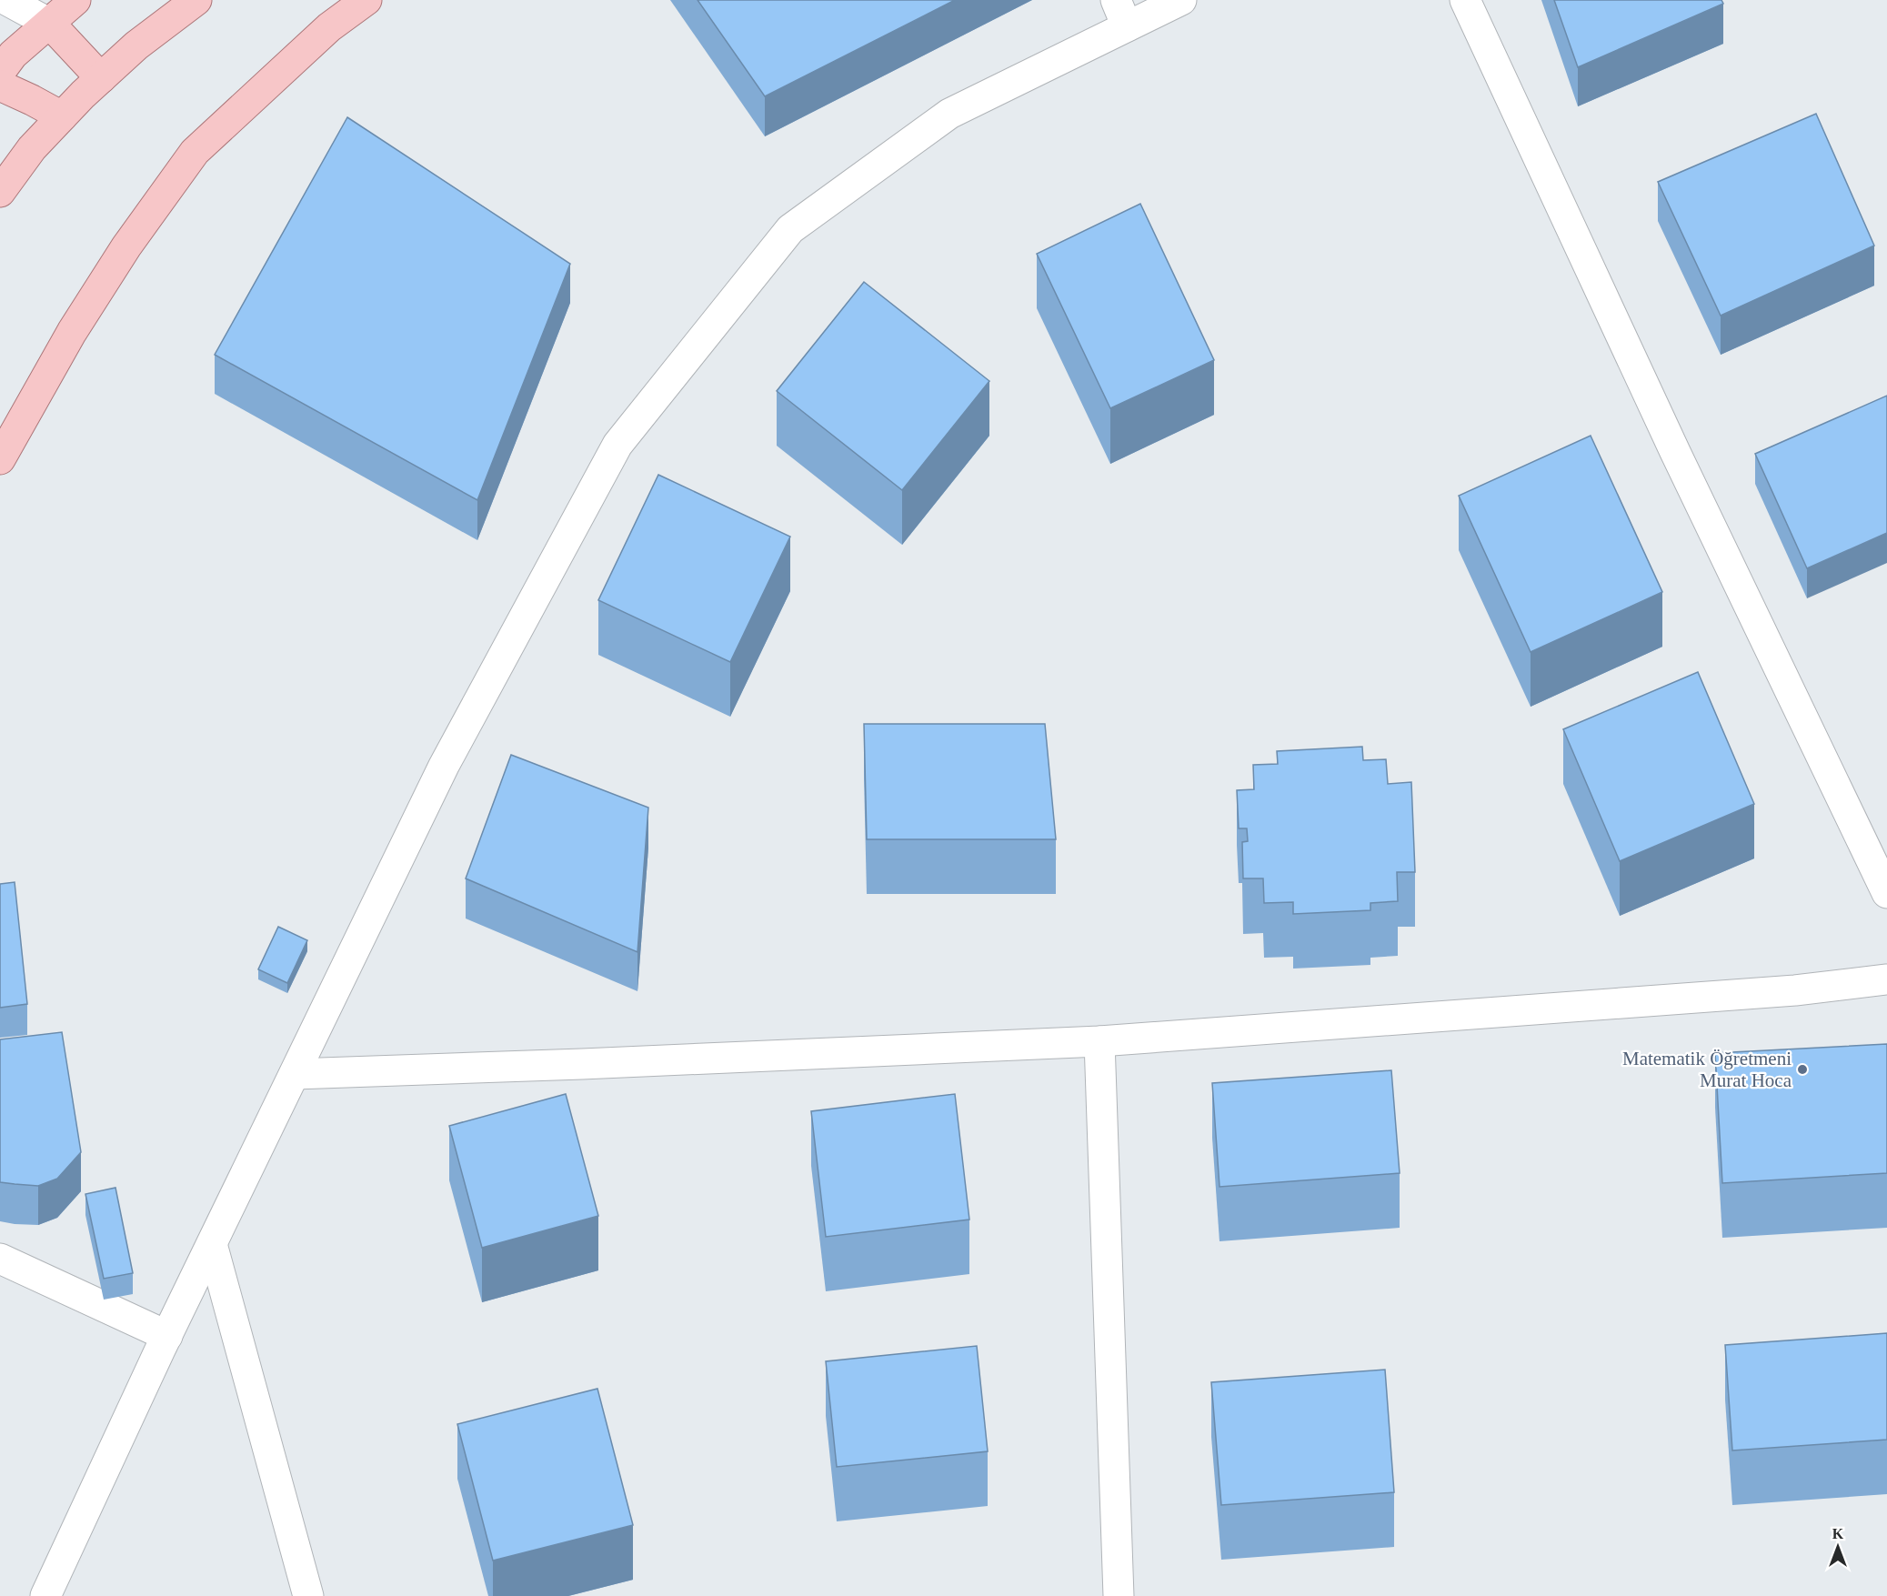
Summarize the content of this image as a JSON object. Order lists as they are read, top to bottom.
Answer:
{
  "places": ["Matematik Öğretmeni Murat Hoca"],
  "north": "top"
}
